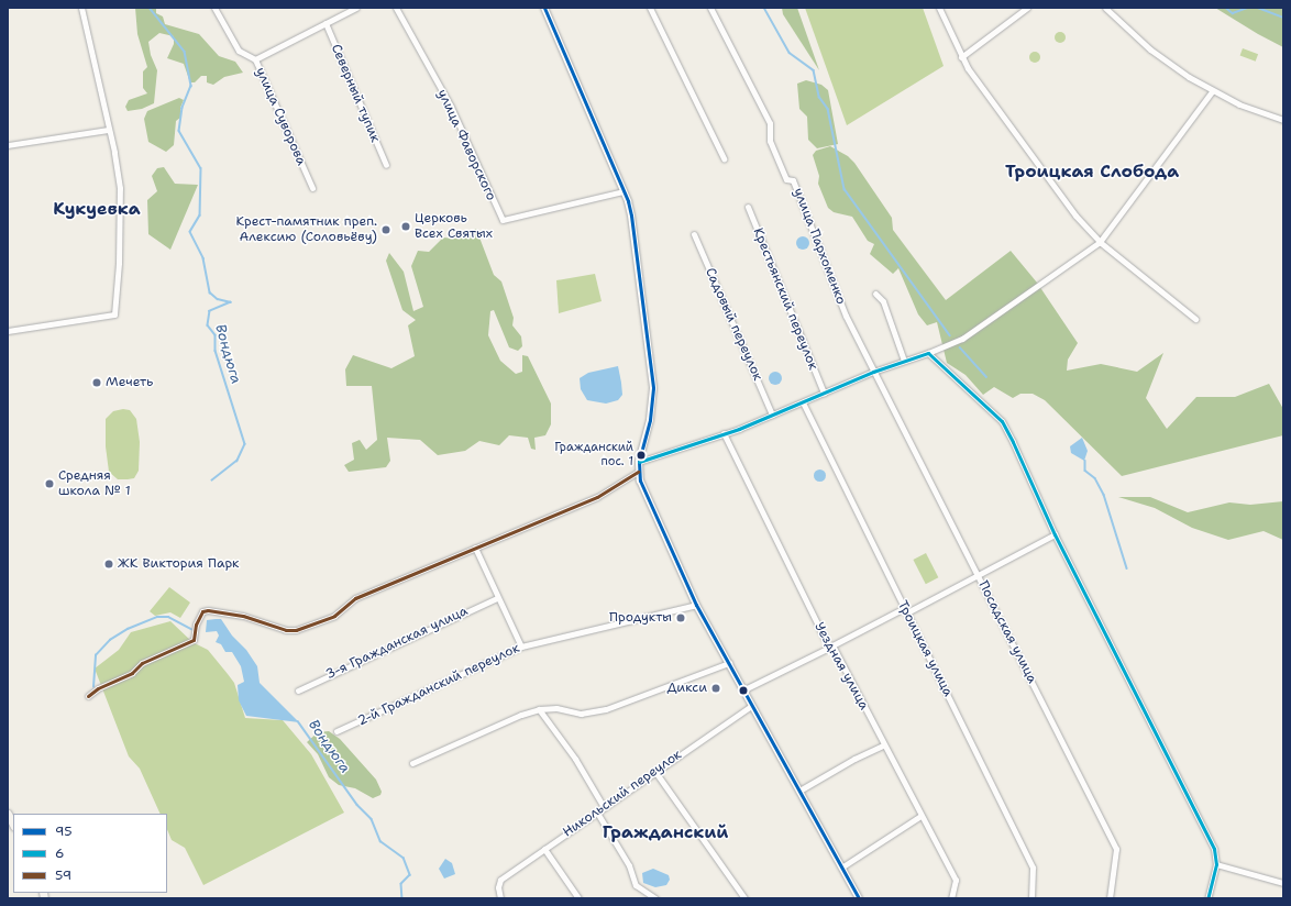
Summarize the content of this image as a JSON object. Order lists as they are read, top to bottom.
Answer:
{
  "streets": {
    "street": [
      "Северный тупик",
      "улица Суворова",
      "улица Фаворского",
      "улица Пархоменко",
      "Крестьянский переулок",
      "Садовый переулок",
      "Посадская улица",
      "3-я Гражданская улица",
      "Троицкая улица",
      "Уездная улица",
      "2-й Гражданский переулок",
      "Никольский переулок"
    ]
  },
  "crossings": [
    ["улица Пархоменко", "Посадская улица"]
  ],
  "districts": ["Троицкая Слобода", "Кукуевка", "Гражданский"],
  "water": ["Вондюга"],
  "places": [
    "Церковь Всех Святых",
    "Крест-памятник преп. Алексию (Соловьёву)",
    "Мечеть",
    "Гражданский пос. 1",
    "Средняя школа № 1",
    "ЖК Виктория Парк",
    "Продукты",
    "Дикси"
  ],
  "lines": ["transit line 95", "transit line 6", "transit line 59"],
  "legend": ["95", "6", "59"]
}
